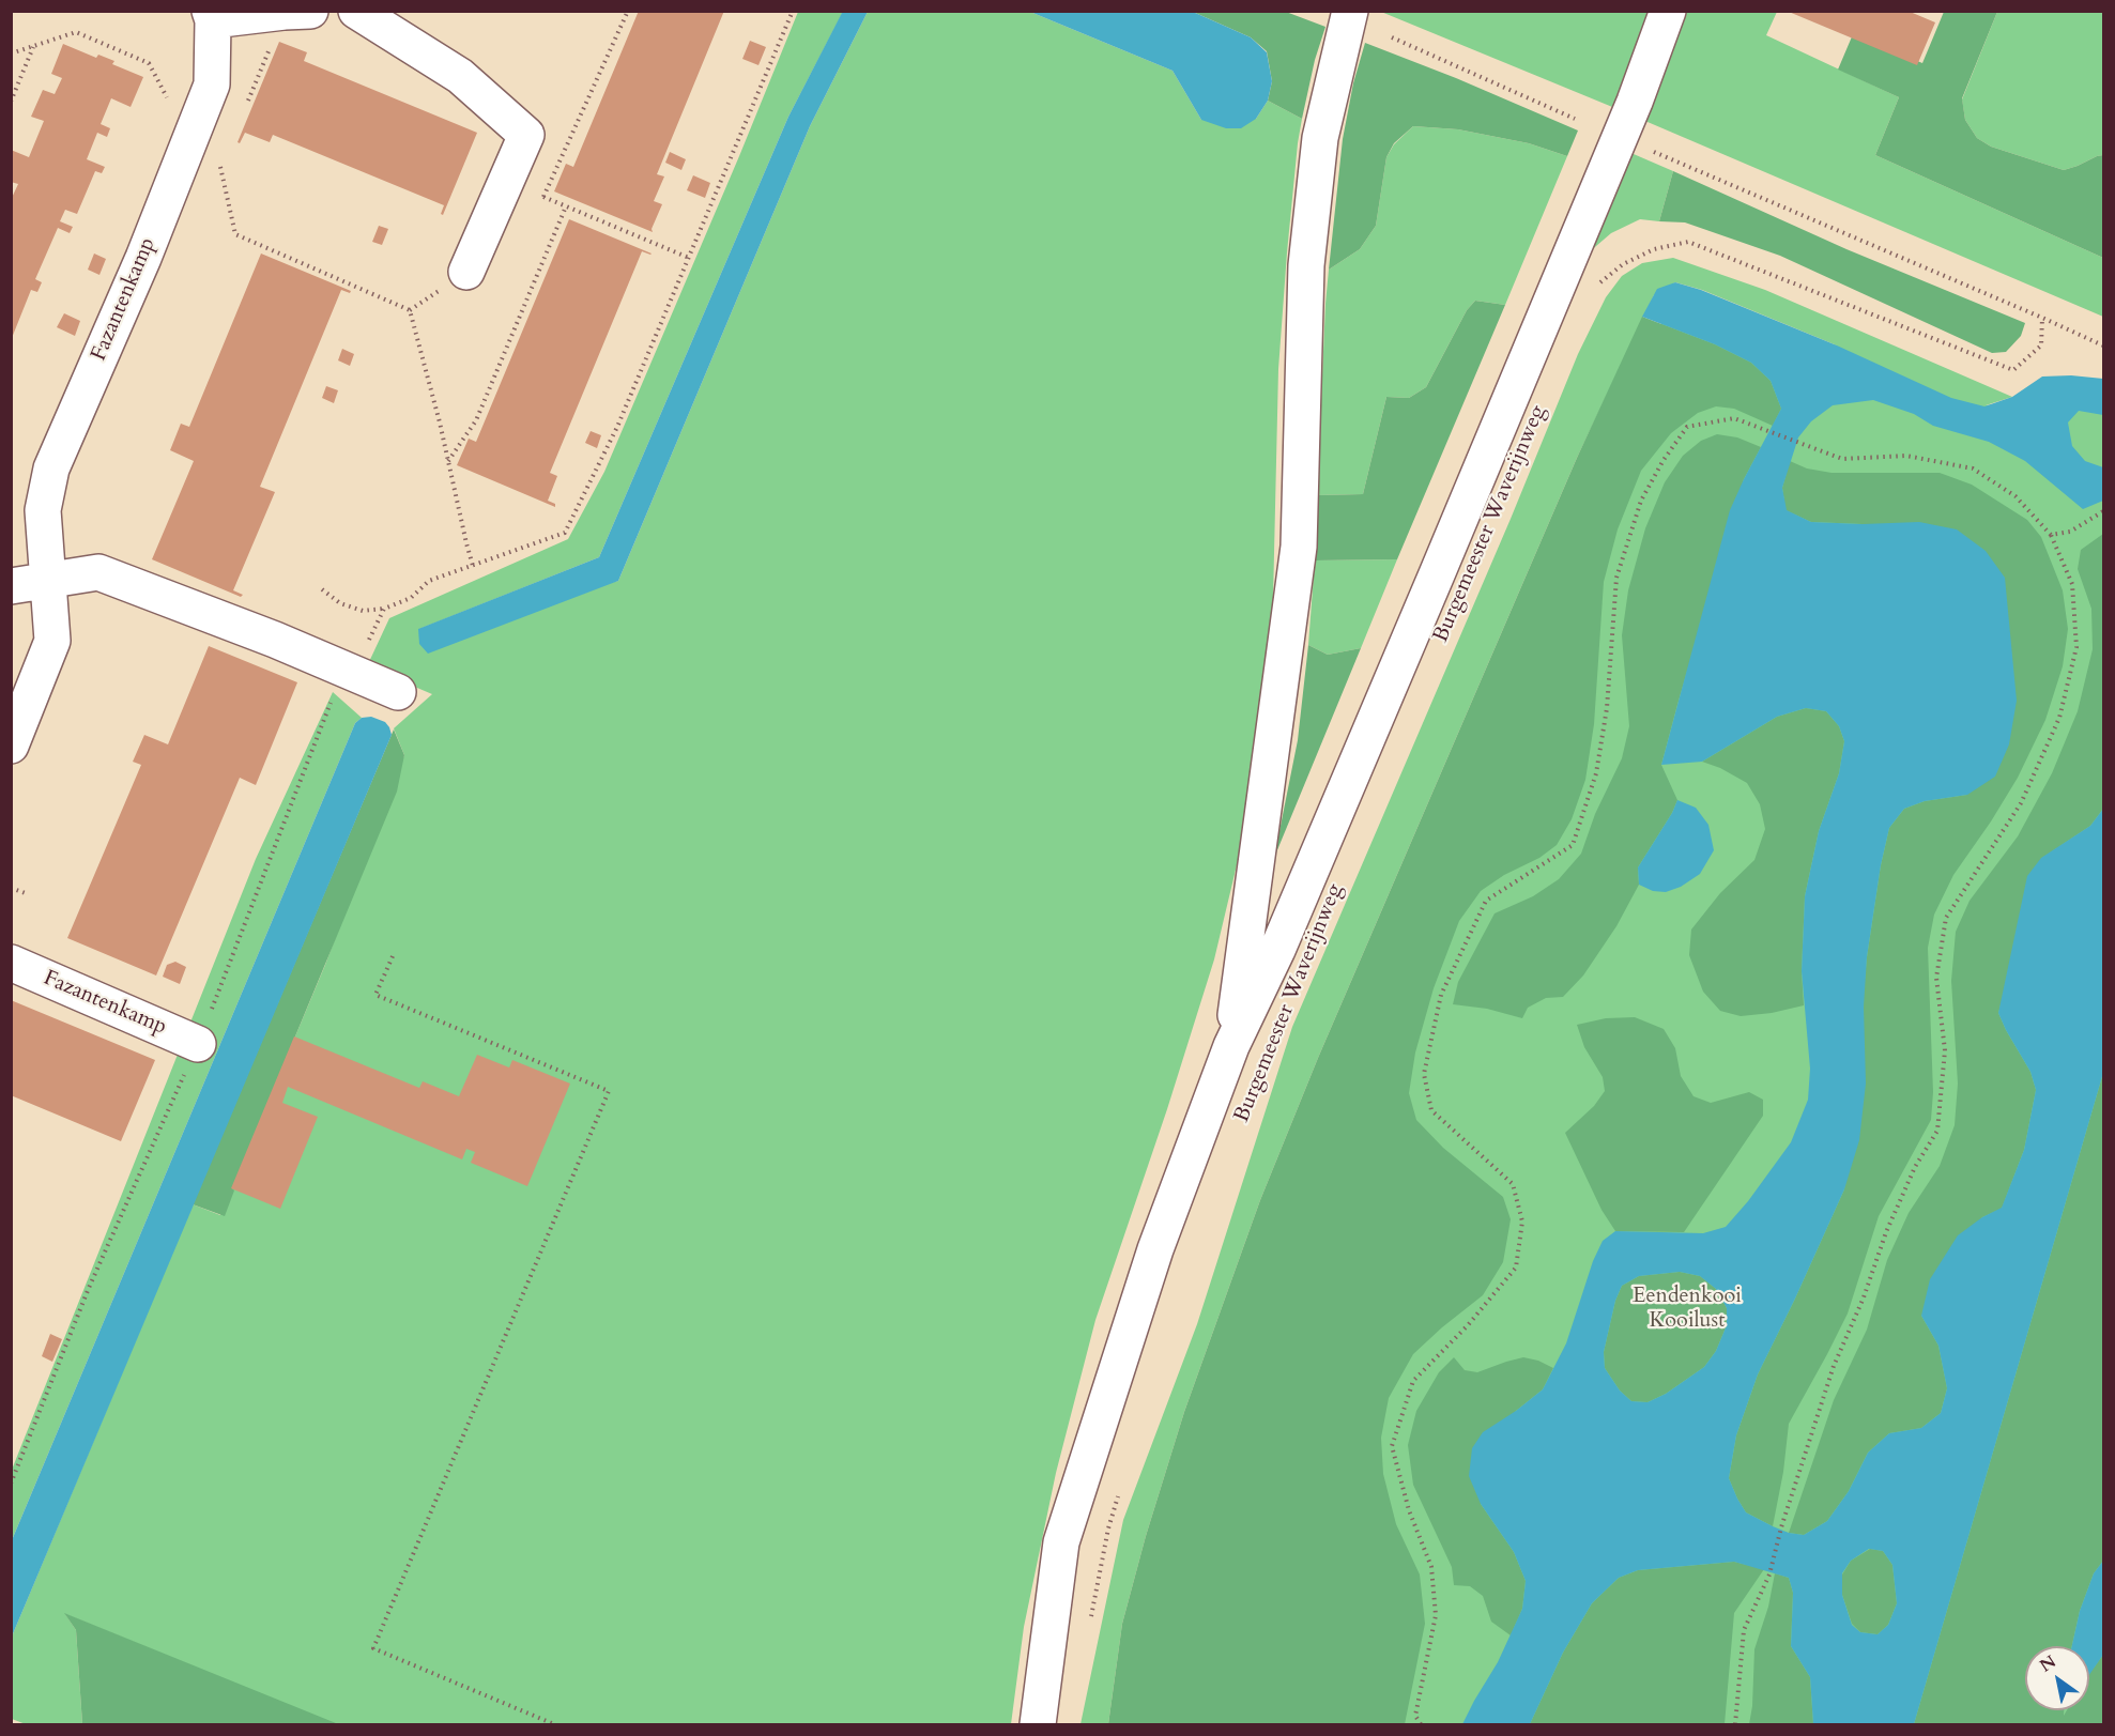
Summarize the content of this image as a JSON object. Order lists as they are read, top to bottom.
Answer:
{
  "streets": {
    "street": ["Fazantenkamp", "Burgemeester Waverijnweg"]
  },
  "parks": ["Eendenkooi Kooilust"],
  "north": "top left"
}
